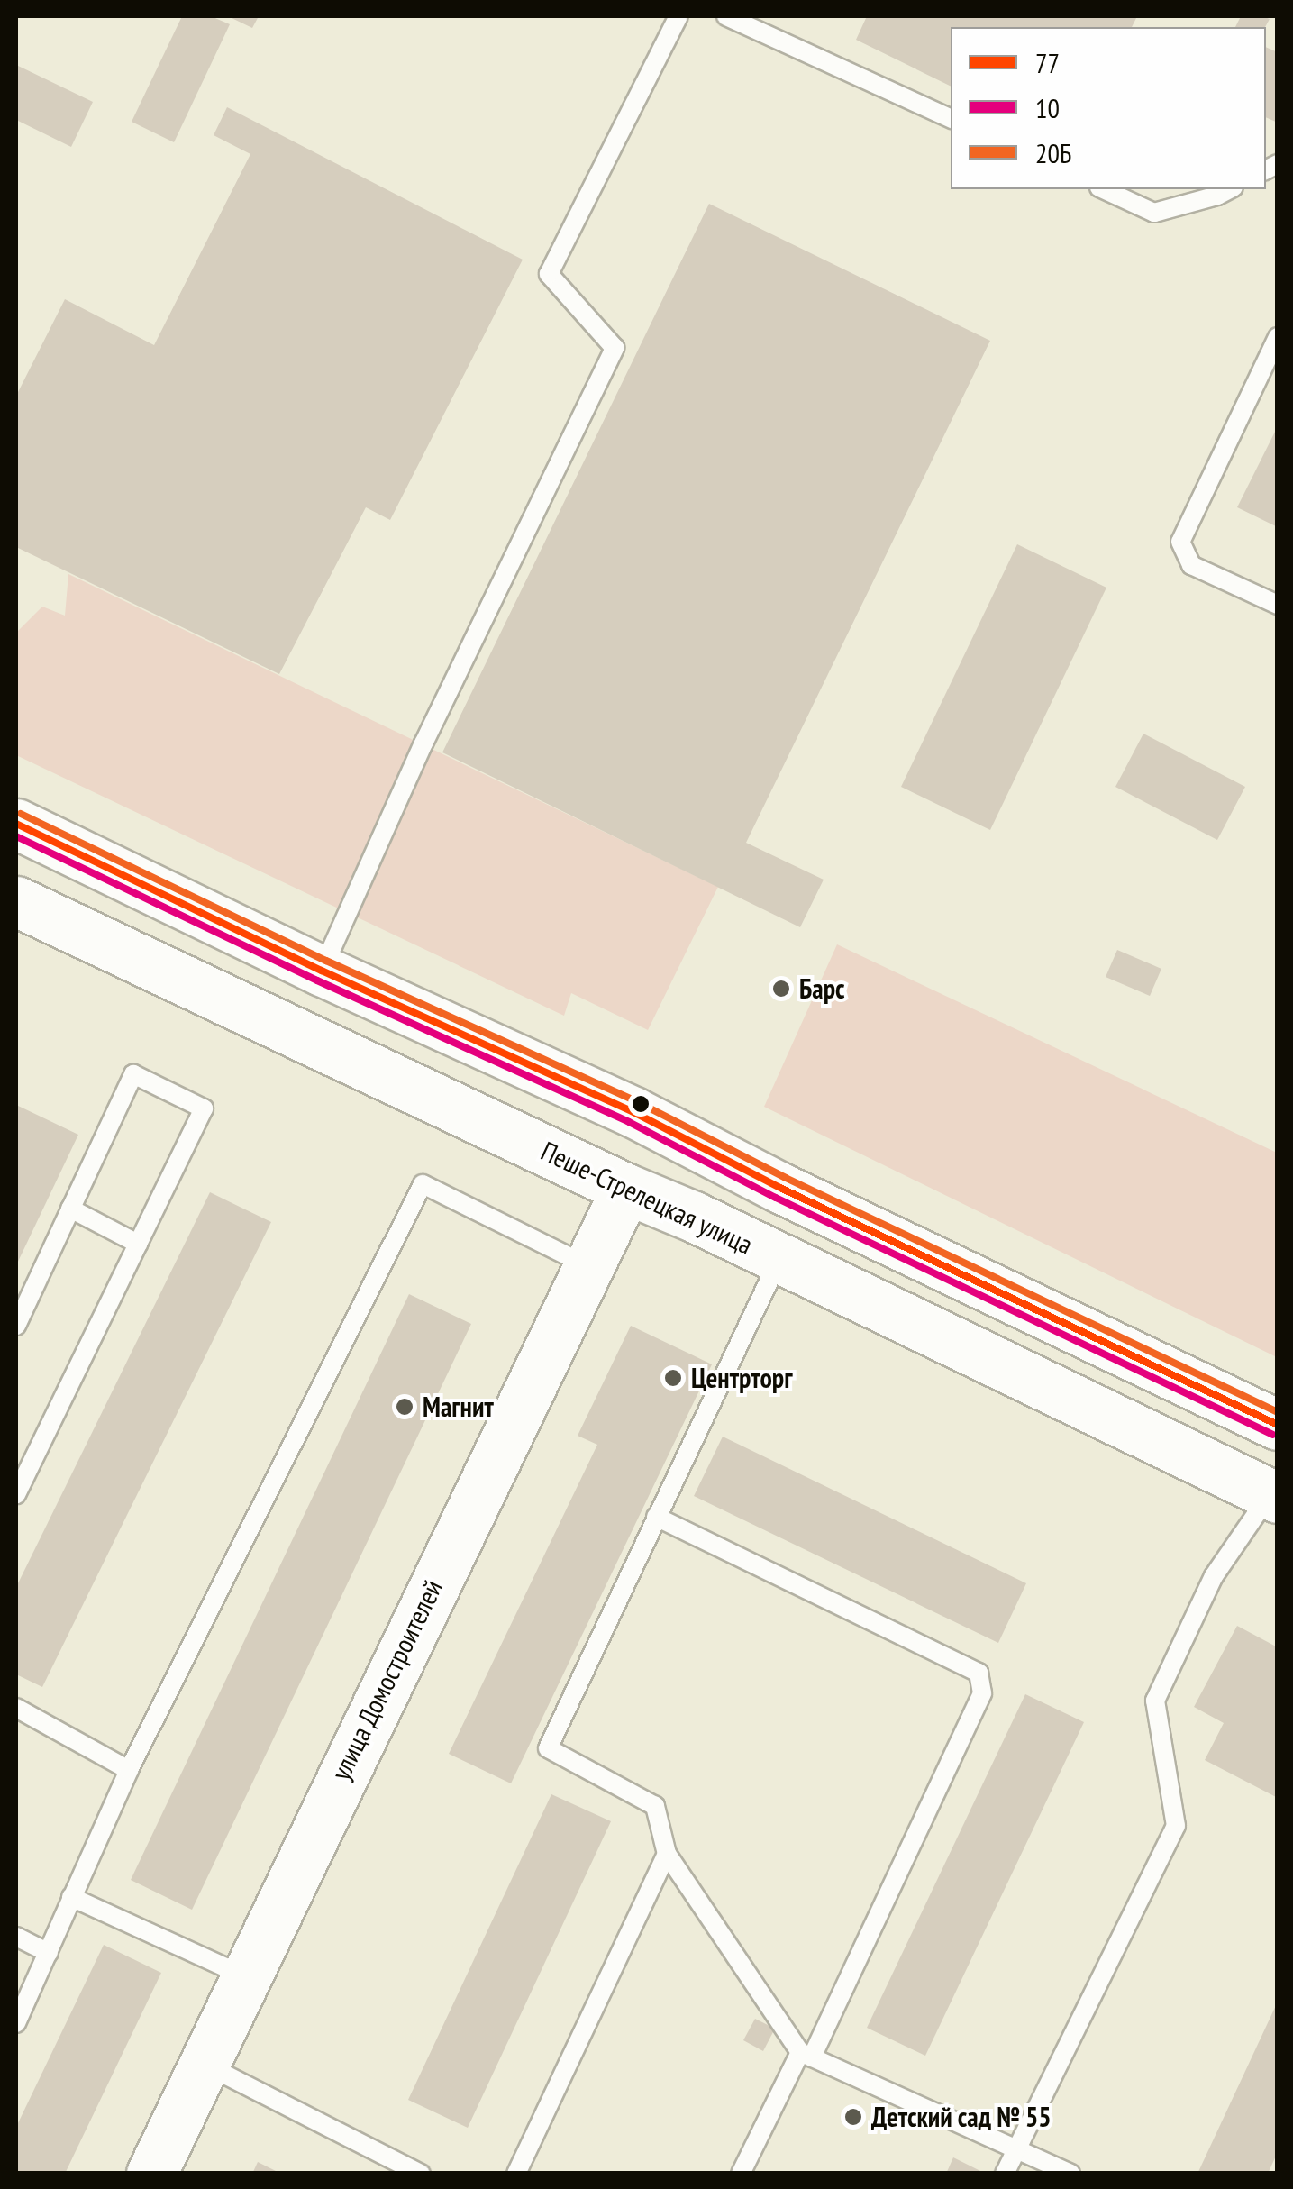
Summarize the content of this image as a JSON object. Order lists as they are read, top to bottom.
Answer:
{
  "streets": {
    "main road": ["Пеше-Стрелецкая улица", "улица Домостроителей"]
  },
  "crossings": [
    ["Пеше-Стрелецкая улица", "улица Домостроителей"]
  ],
  "places": [
    "Барс",
    "Центрторг",
    "Магнит",
    "Детский сад № 55"
  ],
  "lines": ["transit line 20Б", "transit line 77", "transit line 10"],
  "legend": ["77", "10", "20Б"]
}
